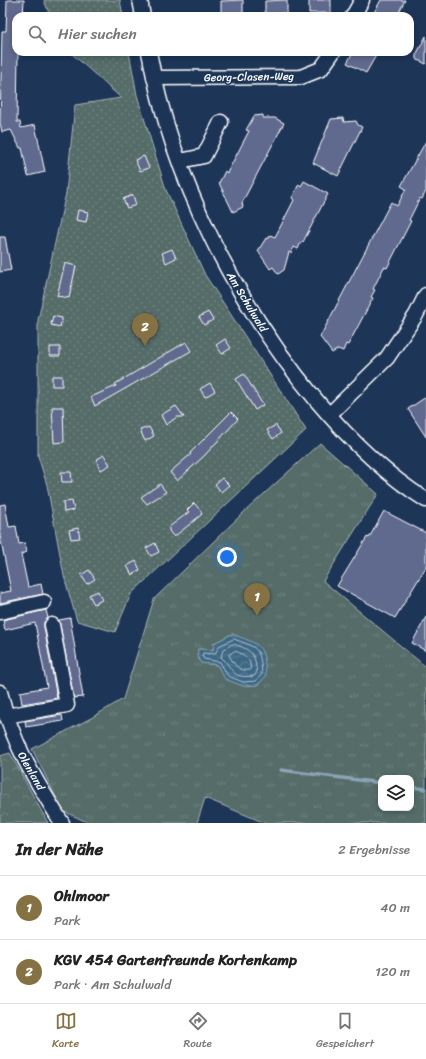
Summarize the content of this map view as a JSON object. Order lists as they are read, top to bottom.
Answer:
{
  "streets": {
    "street": ["Georg-Clasen-Weg", "Am Schulwald", "Olenland"]
  },
  "crossings": [
    ["Georg-Clasen-Weg", "Am Schulwald"]
  ],
  "page": {
    "search": "Hier suchen",
    "pins": ["2", "1"],
    "heading": ["In der Nähe", "2 Ergebnisse"],
    "list": [
      {
        "mark": "1",
        "name": "Ohlmoor",
        "note": "Park",
        "value": "40 m"
      },
      {
        "mark": "2",
        "name": "KGV 454 Gartenfreunde Kortenkamp",
        "note": "Park · Am Schulwald",
        "value": "120 m"
      }
    ],
    "nav": ["Karte", "Route", "Gespeichert"]
  }
}
